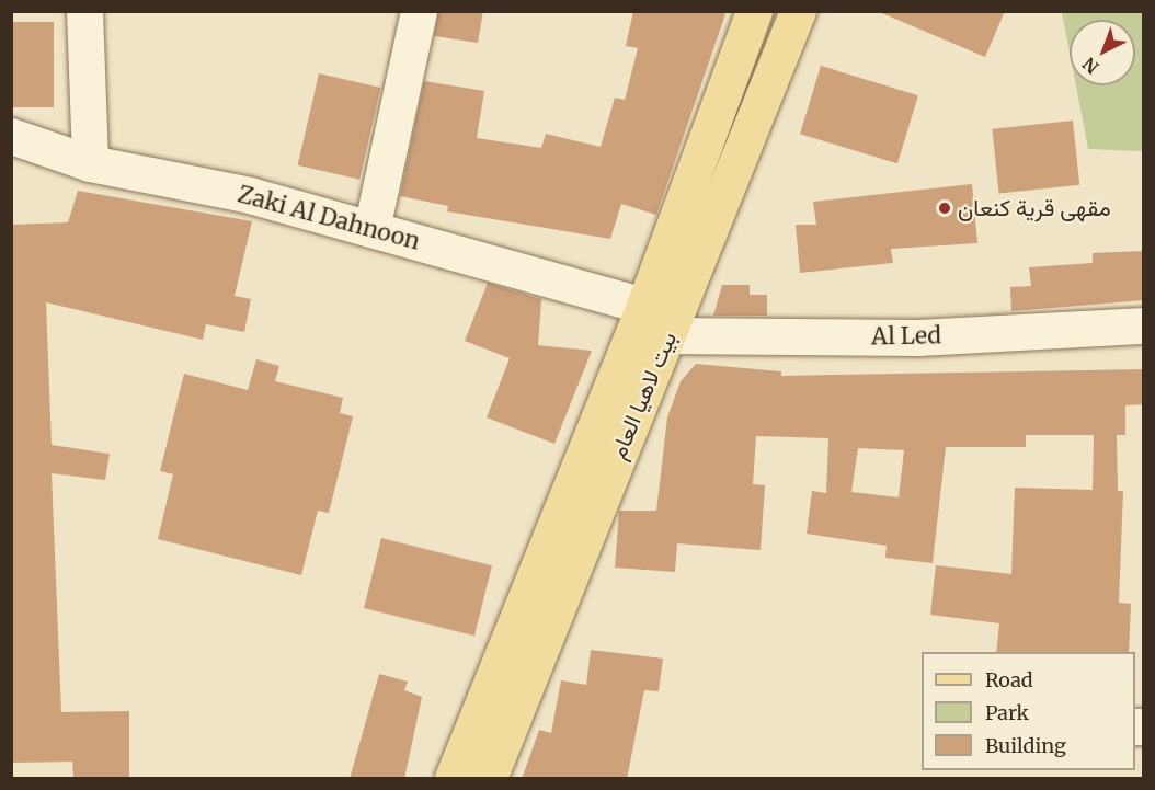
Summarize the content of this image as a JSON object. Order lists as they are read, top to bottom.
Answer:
{
  "streets": {
    "main road": ["بيت لاهيا العام"],
    "street": ["Zaki Al Dahnoon", "Al Led"]
  },
  "crossings": [
    ["Zaki Al Dahnoon", "بيت لاهيا العام"],
    ["Al Led", "بيت لاهيا العام"]
  ],
  "places": ["مقهى قرية كنعان"],
  "legend": ["Road", "Park", "Building"],
  "north": "bottom left"
}
